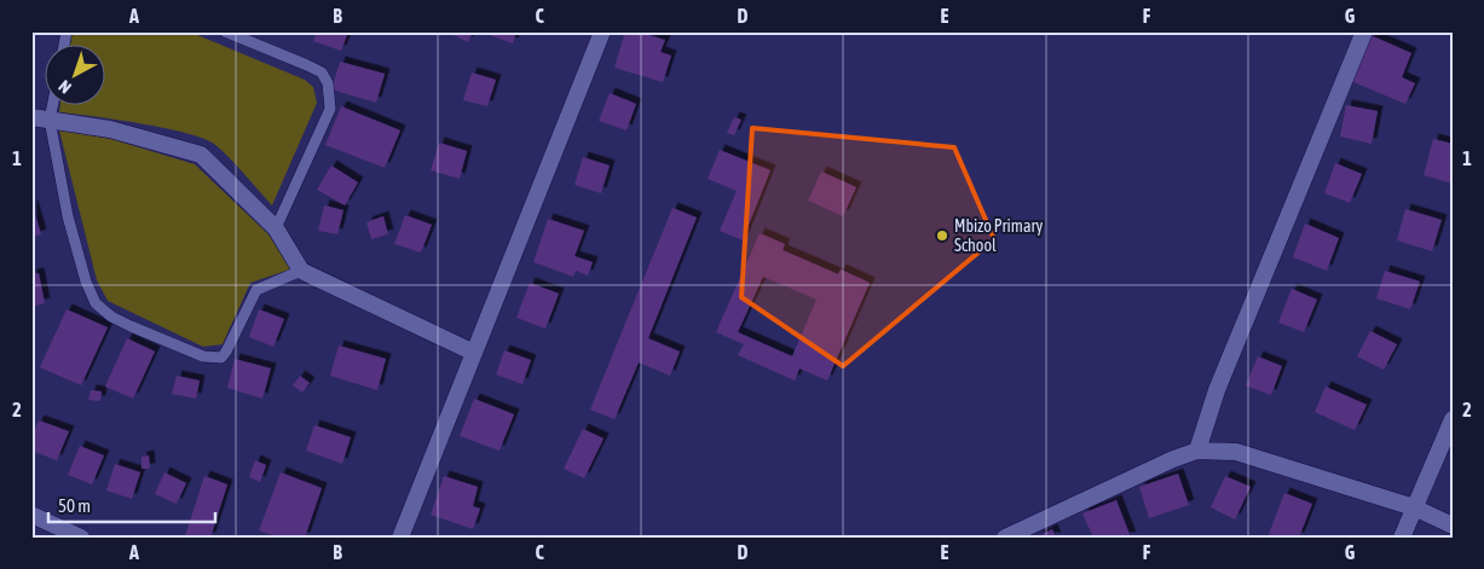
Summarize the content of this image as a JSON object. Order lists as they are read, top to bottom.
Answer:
{
  "places": ["Mbizo Primary School"],
  "scale_bar": "50 m",
  "north": "bottom left",
  "grid": {
    "columns": [
      "A",
      "B",
      "C",
      "D",
      "E",
      "F",
      "G"
    ],
    "rows": ["1", "2"]
  }
}
